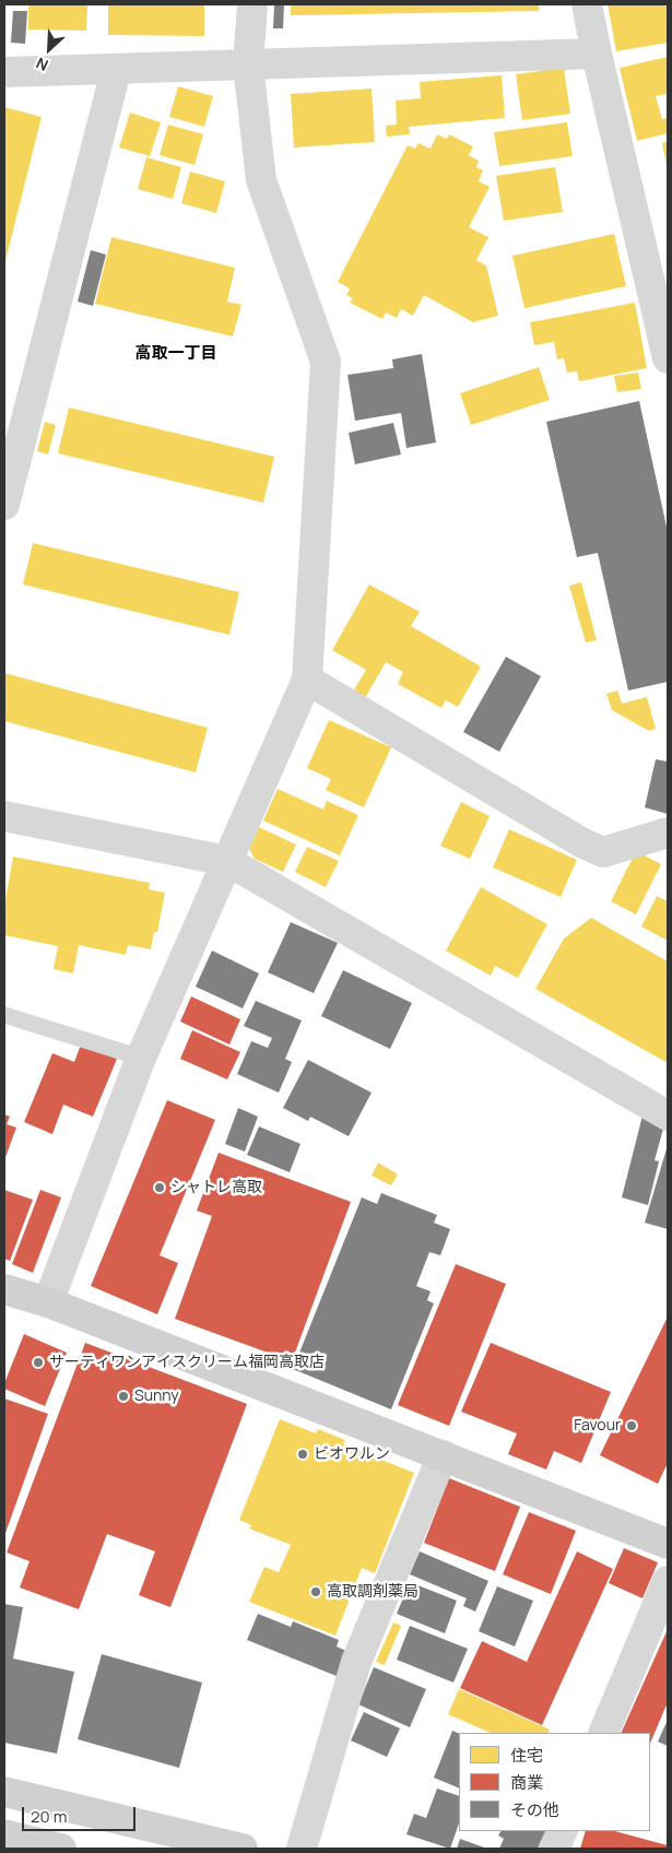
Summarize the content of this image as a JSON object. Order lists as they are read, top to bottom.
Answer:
{
  "districts": ["高取一丁目"],
  "places": [
    "シャトレ高取",
    "サーティワンアイスクリーム福岡高取店",
    "Sunny",
    "Favour",
    "ビオワルン",
    "高取調剤薬局"
  ],
  "legend": ["住宅", "商業", "その他"],
  "scale_bar": "20 m",
  "north": "bottom left"
}
